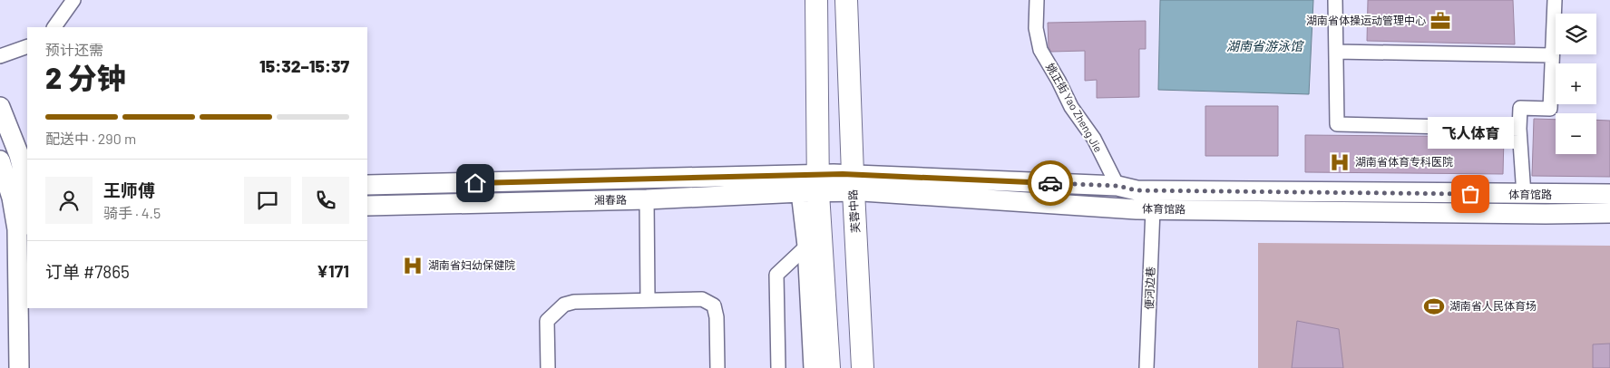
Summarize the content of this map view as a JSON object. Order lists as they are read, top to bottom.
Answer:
{
  "streets": {
    "main road": ["芙蓉中路"],
    "street": [
      "姚正街 Yao Zheng Jie",
      "体育馆路",
      "湘春路",
      "便河边巷"
    ]
  },
  "crossings": [
    ["姚正街 Yao Zheng Jie", "体育馆路"],
    ["体育馆路", "湘春路"],
    ["体育馆路", "芙蓉中路"],
    ["体育馆路", "便河边巷"],
    ["湘春路", "芙蓉中路"]
  ],
  "water": ["湖南省游泳馆"],
  "places": {
    "office": ["湖南省体操运动管理中心"],
    "hospital": ["湖南省体育专科医院", "湖南省妇幼保健院"],
    "other": ["飞人体育"],
    "sports": ["湖南省人民体育场"]
  },
  "page": {
    "map_buttons": ["+", "−"],
    "heading": ["2 分钟", "预计还需", "15:32–15:37"],
    "panel": [
      "王师傅",
      "骑手 · 4.5",
      "订单 #7865",
      "¥171"
    ],
    "bar": "配送中 · 290 m",
    "bubble": "飞人体育"
  }
}
